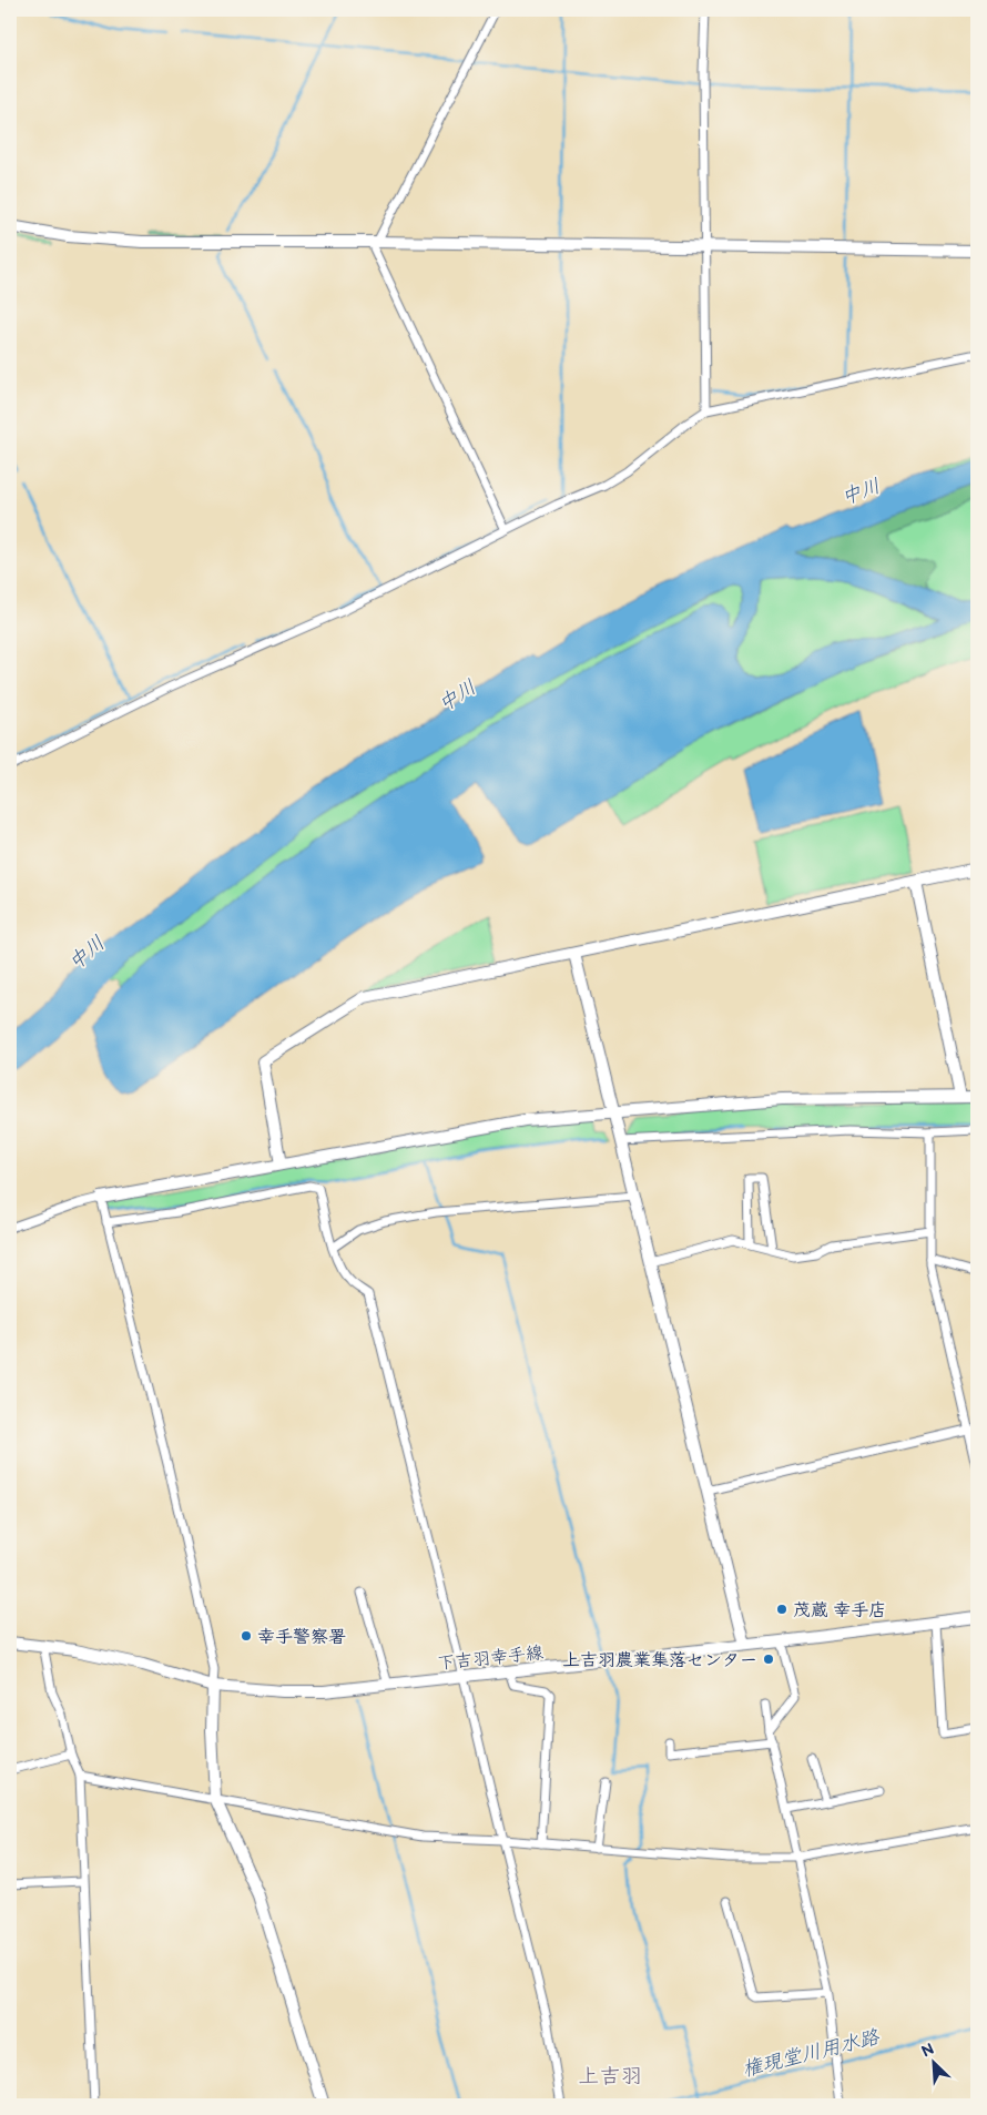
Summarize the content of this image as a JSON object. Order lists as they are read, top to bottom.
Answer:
{
  "streets": {
    "street": ["下吉羽幸手線"]
  },
  "districts": ["上吉羽"],
  "water": ["中川", "権現堂川用水路"],
  "places": ["茂蔵 幸手店", "幸手警察署", "上吉羽農業集落センター"],
  "north": "top left"
}
